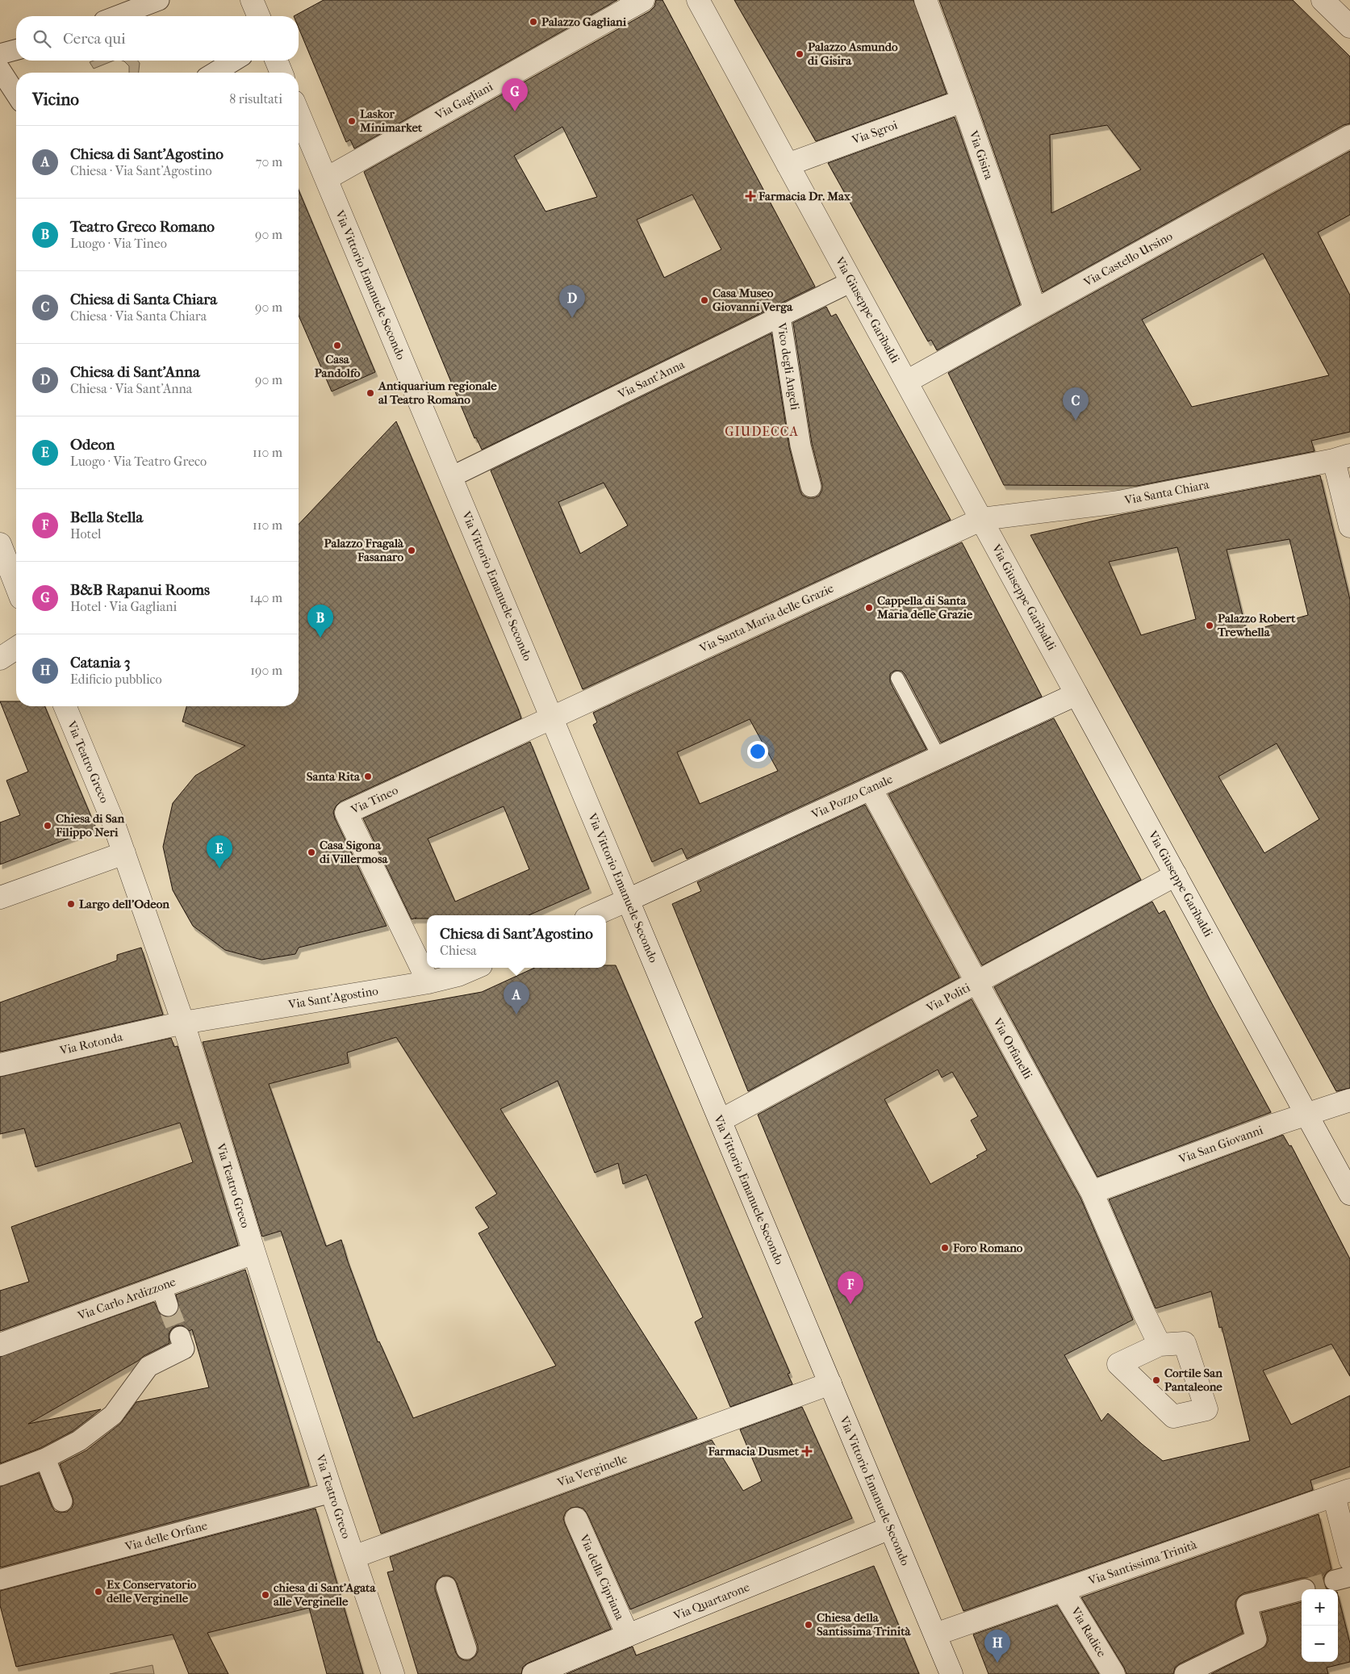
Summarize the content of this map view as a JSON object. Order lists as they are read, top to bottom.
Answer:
{
  "streets": {
    "street": [
      "Via Gagliani",
      "Via Sgroi",
      "Via Gisira",
      "Via Castello Ursino",
      "Via Vittorio Emanuele Secondo",
      "Via Giuseppe Garibaldi",
      "Vico degli Angeli",
      "Via Sant'Anna",
      "Via Santa Chiara",
      "Via Santa Maria delle Grazie",
      "Via Teatro Greco",
      "Via Pozzo Canale",
      "Via Tineo",
      "Via Sant'Agostino",
      "Via Politi",
      "Via Rotonda",
      "Via Orfanelli",
      "Via San Giovanni",
      "Via Carlo Ardizzone",
      "Via Verginelle",
      "Via delle Orfane",
      "Via Santissima Trinità",
      "Via della Cipriana",
      "Via Quartarone",
      "Via Radice"
    ]
  },
  "crossings": [
    ["Via Gagliani", "Via Vittorio Emanuele Secondo"],
    ["Via Sgroi", "Via Gisira"],
    ["Via Sgroi", "Via Giuseppe Garibaldi"],
    ["Via Gisira", "Via Castello Ursino"],
    ["Via Castello Ursino", "Via Giuseppe Garibaldi"],
    ["Via Vittorio Emanuele Secondo", "Via Sant'Anna"],
    ["Via Vittorio Emanuele Secondo", "Via Santa Maria delle Grazie"],
    ["Via Vittorio Emanuele Secondo", "Via Pozzo Canale"],
    ["Via Vittorio Emanuele Secondo", "Via Tineo"],
    ["Via Vittorio Emanuele Secondo", "Via Politi"],
    ["Via Vittorio Emanuele Secondo", "Via Verginelle"],
    ["Via Vittorio Emanuele Secondo", "Via Santissima Trinità"],
    ["Via Vittorio Emanuele Secondo", "Via Quartarone"],
    ["Via Giuseppe Garibaldi", "Via Sant'Anna"],
    ["Via Giuseppe Garibaldi", "Via Santa Chiara"],
    ["Via Giuseppe Garibaldi", "Via Santa Maria delle Grazie"],
    ["Via Giuseppe Garibaldi", "Via Pozzo Canale"],
    ["Via Giuseppe Garibaldi", "Via Politi"],
    ["Via Giuseppe Garibaldi", "Via San Giovanni"],
    ["Vico degli Angeli", "Via Sant'Anna"],
    ["Via Santa Chiara", "Via Santa Maria delle Grazie"],
    ["Via Santa Maria delle Grazie", "Via Tineo"],
    ["Via Teatro Greco", "Via Sant'Agostino"],
    ["Via Teatro Greco", "Via Rotonda"],
    ["Via Teatro Greco", "Via Carlo Ardizzone"],
    ["Via Teatro Greco", "Via Verginelle"],
    ["Via Teatro Greco", "Via delle Orfane"],
    ["Via Pozzo Canale", "Via Orfanelli"],
    ["Via Tineo", "Via Sant'Agostino"],
    ["Via Sant'Agostino", "Via Rotonda"],
    ["Via Politi", "Via Orfanelli"],
    ["Via Orfanelli", "Via San Giovanni"],
    ["Via Santissima Trinità", "Via Radice"],
    ["Via della Cipriana", "Via Quartarone"]
  ],
  "districts": ["GIUDECCA"],
  "places": {
    "other": [
      "Palazzo Gagliani",
      "Palazzo Asmundo di Gisira",
      "Laskor Minimarket",
      "Casa Museo Giovanni Verga",
      "Casa Pandolfo",
      "Antiquarium regionale al Teatro Romano",
      "Palazzo Fragalà Fasanaro",
      "Cappella di Santa Maria delle Grazie",
      "Palazzo Robert Trewhella",
      "Santa Rita",
      "Chiesa di San Filippo Neri",
      "Casa Sigona di Villermosa",
      "Largo dell'Odeon",
      "Foro Romano",
      "Cortile San Pantaleone",
      "Ex Conservatorio delle Verginelle",
      "chiesa di Sant'Agata alle Verginelle",
      "Chiesa della Santissima Trinità"
    ],
    "health": ["Farmacia Dr. Max", "Farmacia Dusmet"]
  },
  "page": {
    "search": "Cerca qui",
    "heading": ["Vicino", "8 risultati"],
    "pins": [
      "G",
      "D",
      "C",
      "B",
      "E",
      "A",
      "F",
      "H"
    ],
    "list": [
      {
        "mark": "A",
        "name": "Chiesa di Sant'Agostino",
        "note": "Chiesa · Via Sant'Agostino",
        "value": "70 m"
      },
      {
        "mark": "B",
        "name": "Teatro Greco Romano",
        "note": "Luogo · Via Tineo",
        "value": "90 m"
      },
      {
        "mark": "C",
        "name": "Chiesa di Santa Chiara",
        "note": "Chiesa · Via Santa Chiara",
        "value": "90 m"
      },
      {
        "mark": "D",
        "name": "Chiesa di Sant'Anna",
        "note": "Chiesa · Via Sant'Anna",
        "value": "90 m"
      },
      {
        "mark": "E",
        "name": "Odeon",
        "note": "Luogo · Via Teatro Greco",
        "value": "110 m"
      },
      {
        "mark": "F",
        "name": "Bella Stella",
        "note": "Hotel",
        "value": "110 m"
      },
      {
        "mark": "G",
        "name": "B&B Rapanui Rooms",
        "note": "Hotel · Via Gagliani",
        "value": "140 m"
      },
      {
        "mark": "H",
        "name": "Catania 3",
        "note": "Edificio pubblico",
        "value": "190 m"
      }
    ],
    "popup": ["Chiesa di Sant'Agostino", "Chiesa"],
    "map_buttons": ["+", "−"]
  }
}
